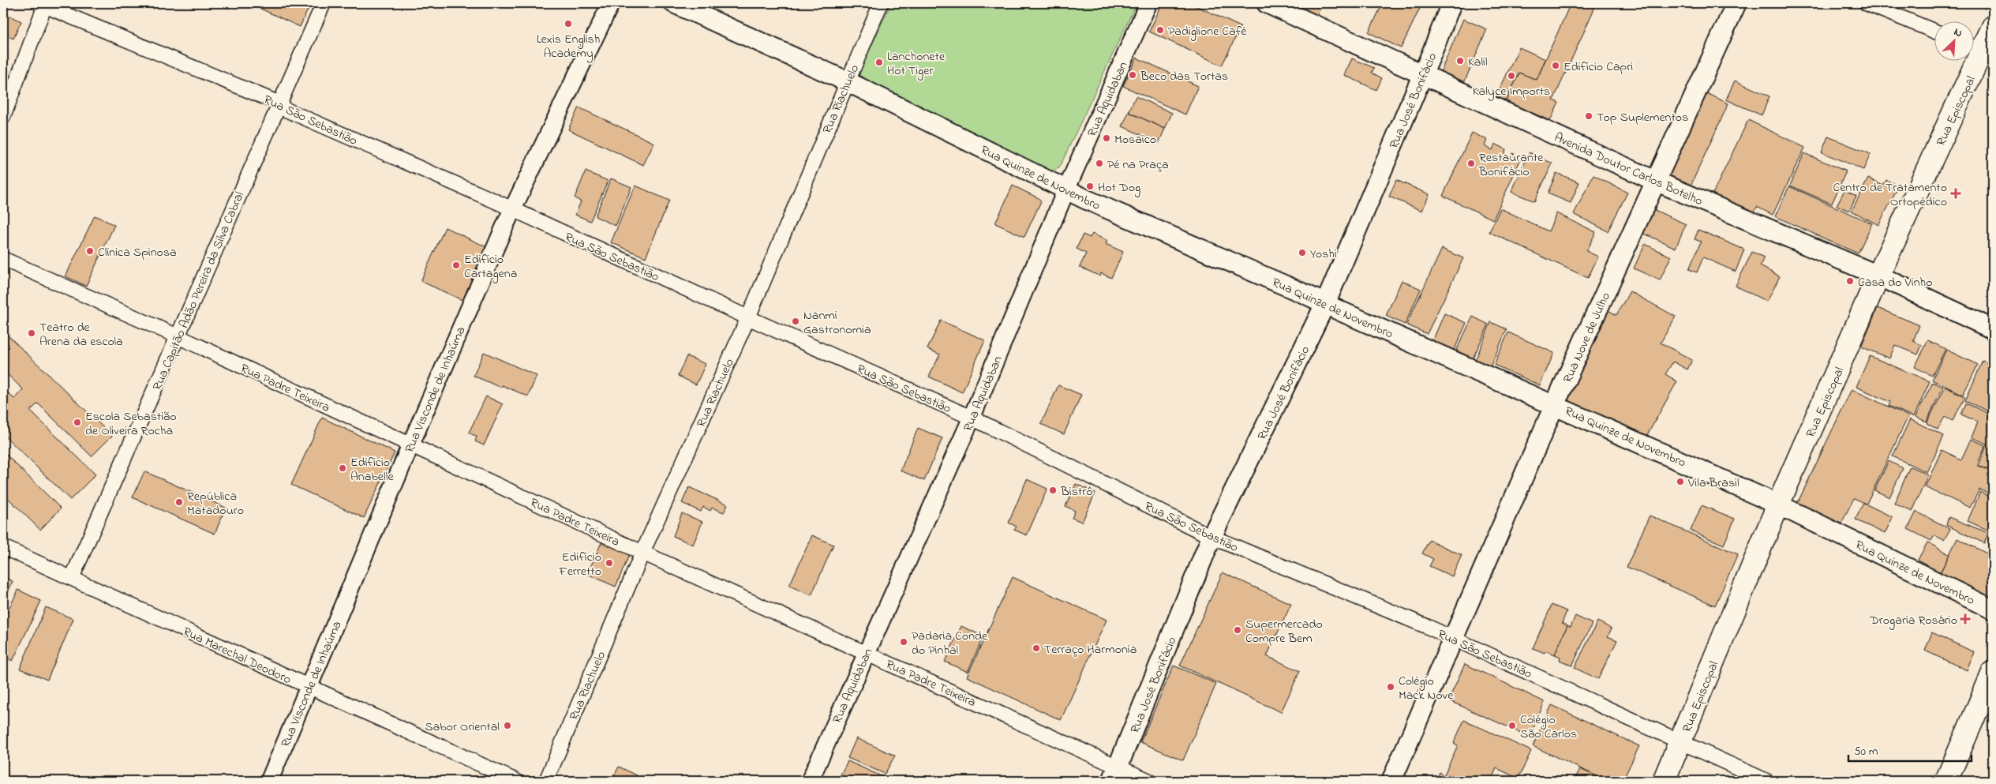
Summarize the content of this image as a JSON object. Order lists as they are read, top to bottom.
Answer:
{
  "streets": {
    "main road": [
      "Rua José Bonifácio",
      "Rua Episcopal",
      "Avenida Doutor Carlos Botelho",
      "Rua Quinze de Novembro",
      "Rua Nove de Julho"
    ],
    "street": [
      "Rua Riachuelo",
      "Rua Aquidaban",
      "Rua São Sebastião",
      "Rua Capitão Adão Pereira da Silva Cabral",
      "Rua Padre Teixeira",
      "Rua Visconde de Inhaúma",
      "Rua Marechal Deodoro"
    ]
  },
  "crossings": [
    ["Rua Riachuelo", "Rua São Sebastião"],
    ["Rua Riachuelo", "Rua Quinze de Novembro"],
    ["Rua Riachuelo", "Rua Padre Teixeira"],
    ["Rua Aquidaban", "Rua São Sebastião"],
    ["Rua Aquidaban", "Rua Quinze de Novembro"],
    ["Rua Aquidaban", "Rua Padre Teixeira"],
    ["Rua José Bonifácio", "Rua São Sebastião"],
    ["Rua José Bonifácio", "Avenida Doutor Carlos Botelho"],
    ["Rua José Bonifácio", "Rua Quinze de Novembro"],
    ["Rua José Bonifácio", "Rua Padre Teixeira"],
    ["Rua Episcopal", "Rua São Sebastião"],
    ["Rua Episcopal", "Avenida Doutor Carlos Botelho"],
    ["Rua Episcopal", "Rua Quinze de Novembro"],
    ["Rua São Sebastião", "Rua Capitão Adão Pereira da Silva Cabral"],
    ["Rua São Sebastião", "Rua Nove de Julho"],
    ["Rua São Sebastião", "Rua Visconde de Inhaúma"],
    ["Avenida Doutor Carlos Botelho", "Rua Nove de Julho"],
    ["Rua Quinze de Novembro", "Rua Nove de Julho"],
    ["Rua Capitão Adão Pereira da Silva Cabral", "Rua Padre Teixeira"],
    ["Rua Capitão Adão Pereira da Silva Cabral", "Rua Marechal Deodoro"],
    ["Rua Padre Teixeira", "Rua Visconde de Inhaúma"],
    ["Rua Visconde de Inhaúma", "Rua Marechal Deodoro"]
  ],
  "places": {
    "other": [
      "Lexis English Academy",
      "Padiglione Café",
      "Kalil",
      "Lanchonete Hot Tiger",
      "Edifício Capri",
      "Beco das Tortas",
      "Kalyce Imports",
      "Top Suplementos",
      "Mosaico",
      "Pé na Praça",
      "Restaurante Bonifácio",
      "Hot Dog",
      "Clínica Spinosa",
      "Yoshi",
      "Edifício Cartagena",
      "Casa do Vinho",
      "Nanmi Gastronomia",
      "Teatro de Arena da escola",
      "Escola Sebastião de Oliveira Rocha",
      "Edifício Anabelle",
      "Vila Brasil",
      "Bistrô",
      "República Matadouro",
      "Edifício Ferretto",
      "Supermercado Compre Bem",
      "Padaria Conde do Pinhal",
      "Terraço Harmonia",
      "Colégio Mack Nove",
      "Sabor Oriental",
      "Colégio São Carlos"
    ],
    "health": ["Centro de Tratamento Ortopédico", "Drogaria Rosário"]
  },
  "scale_bar": "50 m",
  "north": "top right"
}
